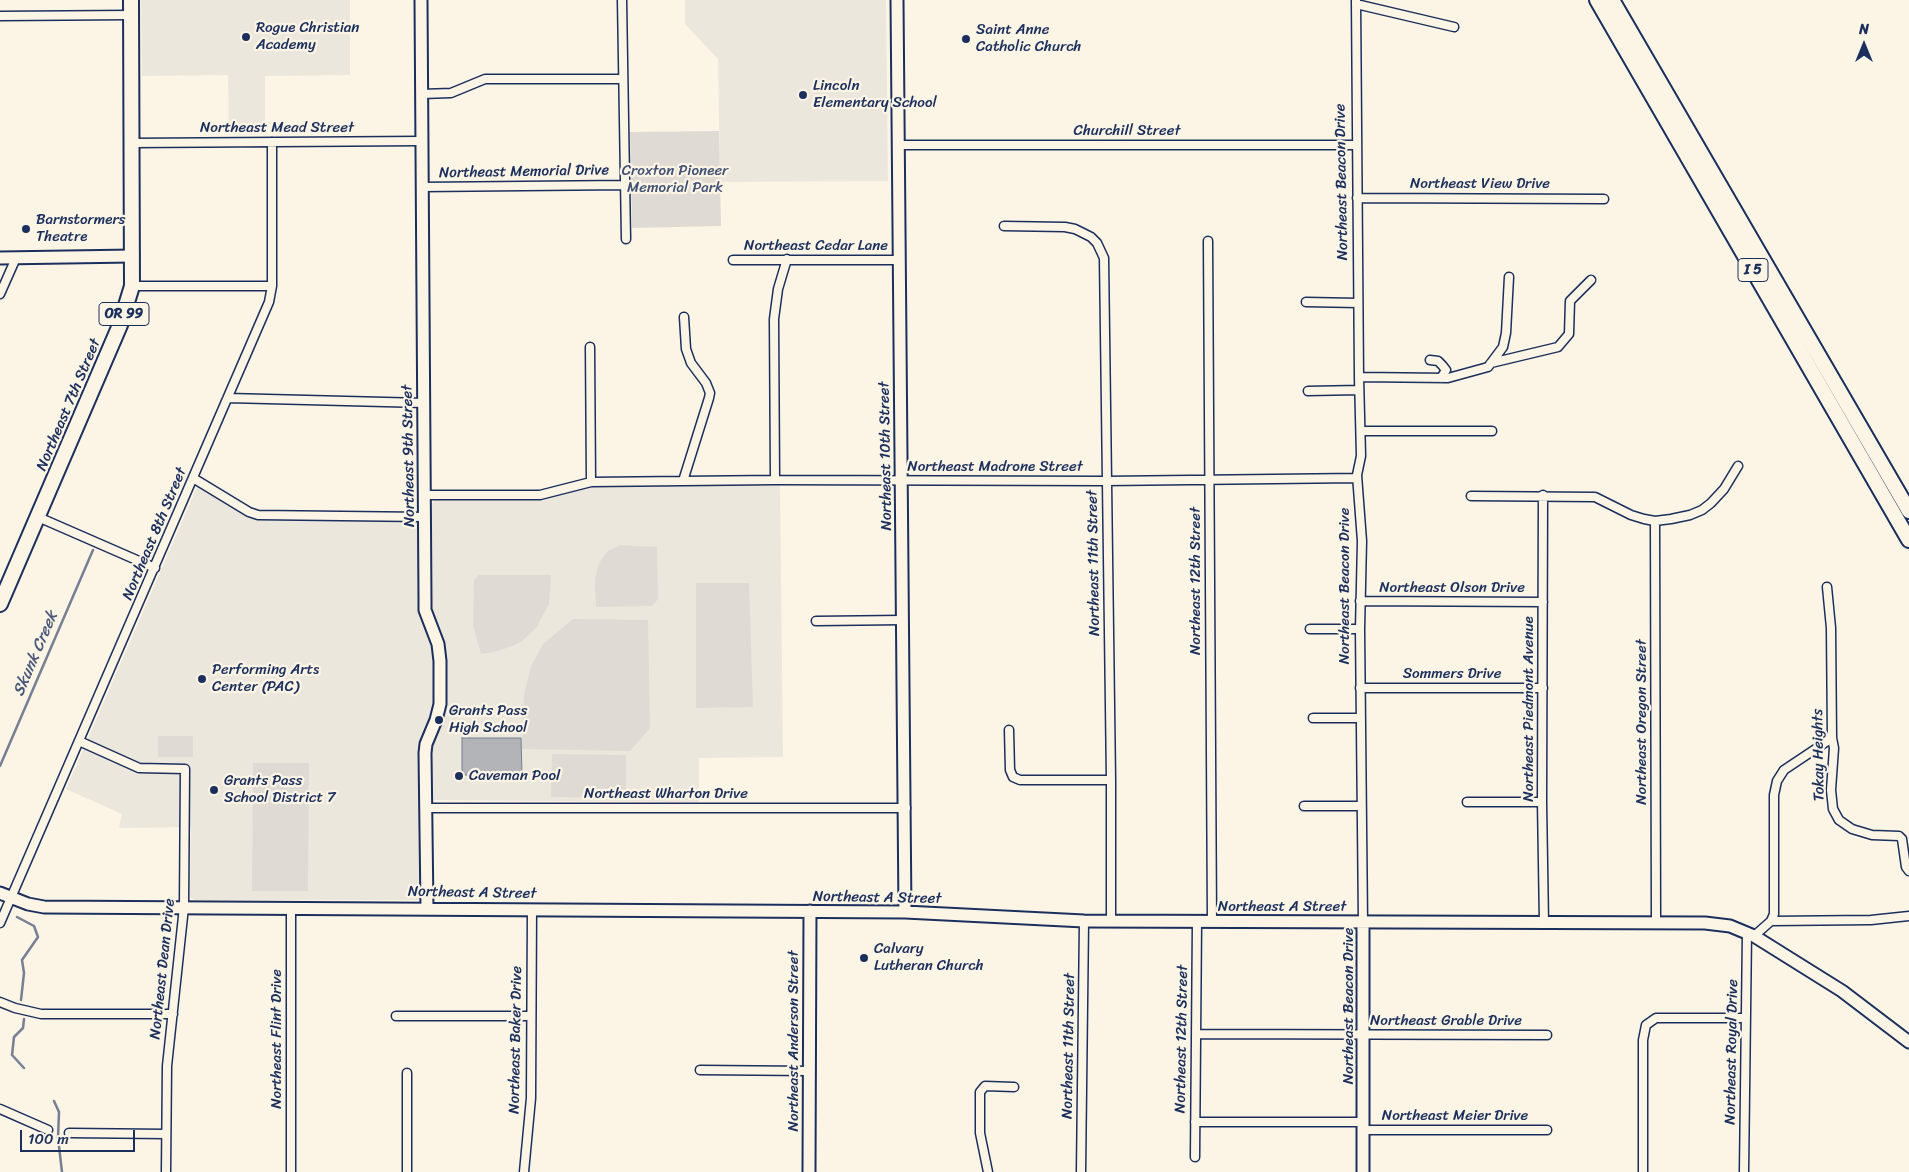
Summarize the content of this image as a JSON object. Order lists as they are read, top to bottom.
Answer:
{
  "streets": {
    "highway": ["I 5", "OR 99", "Northeast 7th Street"],
    "street": [
      "Northeast Mead Street",
      "Churchill Street",
      "Northeast Memorial Drive",
      "Northeast Beacon Drive",
      "Northeast View Drive",
      "Northeast Cedar Lane",
      "Northeast 9th Street",
      "Northeast 10th Street",
      "Northeast Madrone Street",
      "Northeast 8th Street",
      "Northeast 11th Street",
      "Northeast 12th Street",
      "Northeast Olson Drive",
      "Sommers Drive",
      "Northeast Piedmont Avenue",
      "Northeast Oregon Street",
      "Tokay Heights",
      "Northeast Wharton Drive",
      "Northeast A Street",
      "Northeast Dean Drive",
      "Northeast Grable Drive",
      "Northeast Flint Drive",
      "Northeast Baker Drive",
      "Northeast Anderson Street",
      "Northeast Royal Drive",
      "Northeast Meier Drive"
    ]
  },
  "crossings": [
    ["Northeast Mead Street", "Northeast 7th Street"],
    ["Northeast Mead Street", "Northeast 9th Street"],
    ["Northeast Mead Street", "Northeast 8th Street"],
    ["Churchill Street", "Northeast Beacon Drive"],
    ["Churchill Street", "Northeast 10th Street"],
    ["Northeast Memorial Drive", "Northeast 9th Street"],
    ["Northeast Beacon Drive", "Northeast View Drive"],
    ["Northeast Beacon Drive", "Northeast Madrone Street"],
    ["Northeast Beacon Drive", "Northeast Olson Drive"],
    ["Northeast Beacon Drive", "Sommers Drive"],
    ["Northeast Beacon Drive", "Northeast A Street"],
    ["Northeast Beacon Drive", "Northeast Grable Drive"],
    ["Northeast Beacon Drive", "Northeast Meier Drive"],
    ["Northeast Cedar Lane", "Northeast 10th Street"],
    ["Northeast 9th Street", "Northeast Madrone Street"],
    ["Northeast 9th Street", "Northeast Wharton Drive"],
    ["Northeast 9th Street", "Northeast A Street"],
    ["Northeast 10th Street", "Northeast Madrone Street"],
    ["Northeast 10th Street", "Northeast Wharton Drive"],
    ["Northeast 10th Street", "Northeast A Street"],
    ["Northeast Madrone Street", "Northeast 11th Street"],
    ["Northeast Madrone Street", "Northeast 12th Street"],
    ["Northeast 8th Street", "Northeast A Street"],
    ["Northeast 8th Street", "Northeast Dean Drive"],
    ["Northeast 11th Street", "Northeast A Street"],
    ["Northeast 12th Street", "Northeast A Street"],
    ["Northeast 12th Street", "Northeast Grable Drive"],
    ["Northeast 12th Street", "Northeast Meier Drive"],
    ["Northeast Olson Drive", "Northeast Piedmont Avenue"],
    ["Sommers Drive", "Northeast Piedmont Avenue"],
    ["Northeast Piedmont Avenue", "Northeast A Street"],
    ["Northeast Oregon Street", "Northeast A Street"],
    ["Northeast A Street", "Northeast Dean Drive"],
    ["Northeast A Street", "Northeast Flint Drive"],
    ["Northeast A Street", "Northeast Baker Drive"],
    ["Northeast A Street", "Northeast Anderson Street"],
    ["Northeast A Street", "Northeast Royal Drive"]
  ],
  "water": ["Skunk Creek"],
  "parks": ["Croxton Pioneer Memorial Park"],
  "places": [
    "Rogue Christian Academy",
    "Saint Anne Catholic Church",
    "Lincoln Elementary School",
    "Barnstormers Theatre",
    "Performing Arts Center (PAC)",
    "Grants Pass High School",
    "Caveman Pool",
    "Grants Pass School District 7",
    "Calvary Lutheran Church"
  ],
  "scale_bar": "100 m",
  "north": "top"
}
